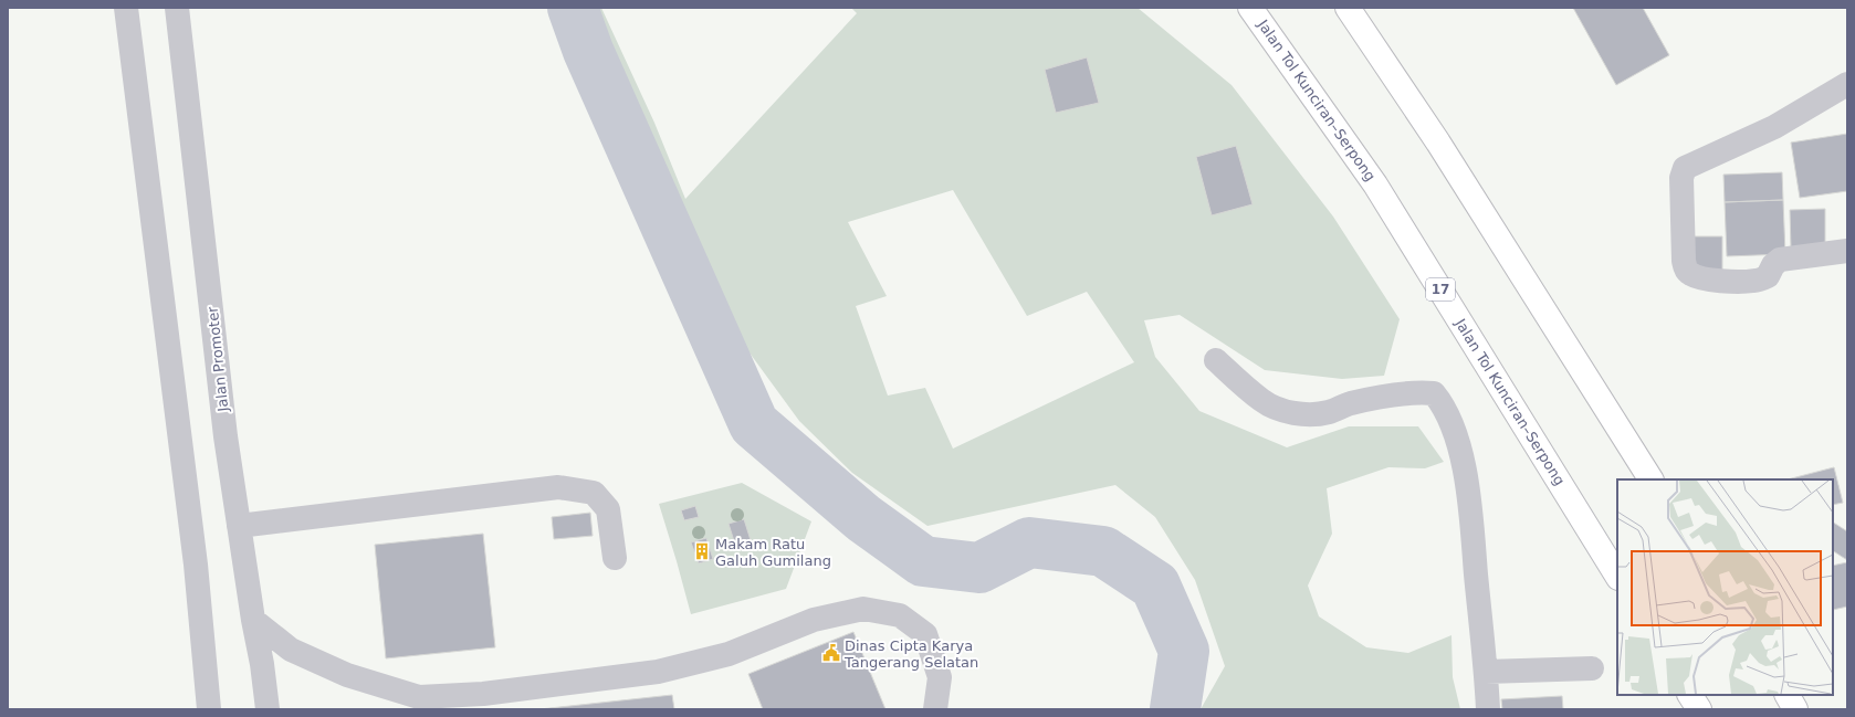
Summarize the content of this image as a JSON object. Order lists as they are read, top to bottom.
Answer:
{
  "streets": {
    "highway": ["Jalan Tol Kunciran–Serpong", "17"],
    "street": ["Jalan Promoter"]
  },
  "places": {
    "building": ["Makam Ratu Galuh Gumilang"],
    "public building": ["Dinas Cipta Karya Tangerang Selatan"]
  }
}
